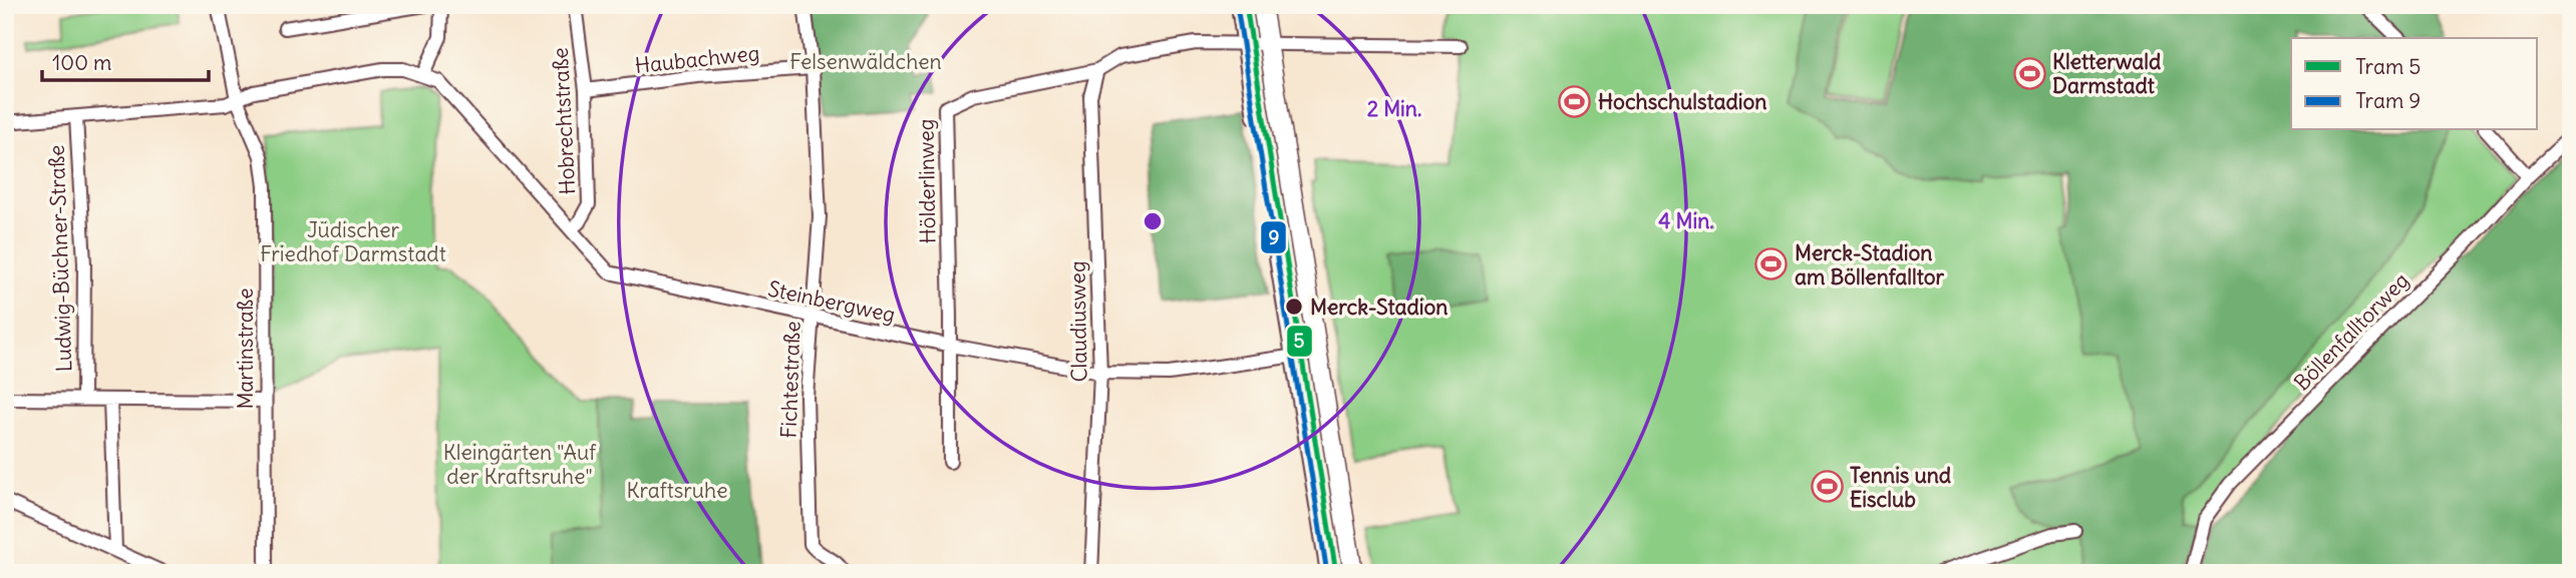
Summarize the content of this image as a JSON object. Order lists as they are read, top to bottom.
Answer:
{
  "streets": {
    "street": [
      "Haubachweg",
      "Hobrechtstraße",
      "Hölderlinweg",
      "Ludwig-Büchner-Straße",
      "Steinbergweg",
      "Claudiusweg",
      "Böllenfalltorweg",
      "Martinstraße",
      "Fichtestraße"
    ]
  },
  "crossings": [
    ["Haubachweg", "Hobrechtstraße"],
    ["Haubachweg", "Fichtestraße"],
    ["Hobrechtstraße", "Steinbergweg"],
    ["Hölderlinweg", "Steinbergweg"],
    ["Hölderlinweg", "Claudiusweg"],
    ["Steinbergweg", "Claudiusweg"],
    ["Steinbergweg", "Fichtestraße"]
  ],
  "parks": [
    "Felsenwäldchen",
    "Jüdischer Friedhof Darmstadt",
    "Kleingärten \"Auf der Kraftsruhe\"",
    "Kraftsruhe"
  ],
  "places": {
    "sports": [
      "Kletterwald Darmstadt",
      "Hochschulstadion",
      "Merck-Stadion am Böllenfalltor",
      "Tennis und Eisclub"
    ],
    "other": ["Merck-Stadion"]
  },
  "lines": ["tram line 5", "tram line 9"],
  "legend": ["Tram 5", "Tram 9"],
  "scale_bar": "100 m",
  "rings": ["2 Min.", "4 Min."]
}
